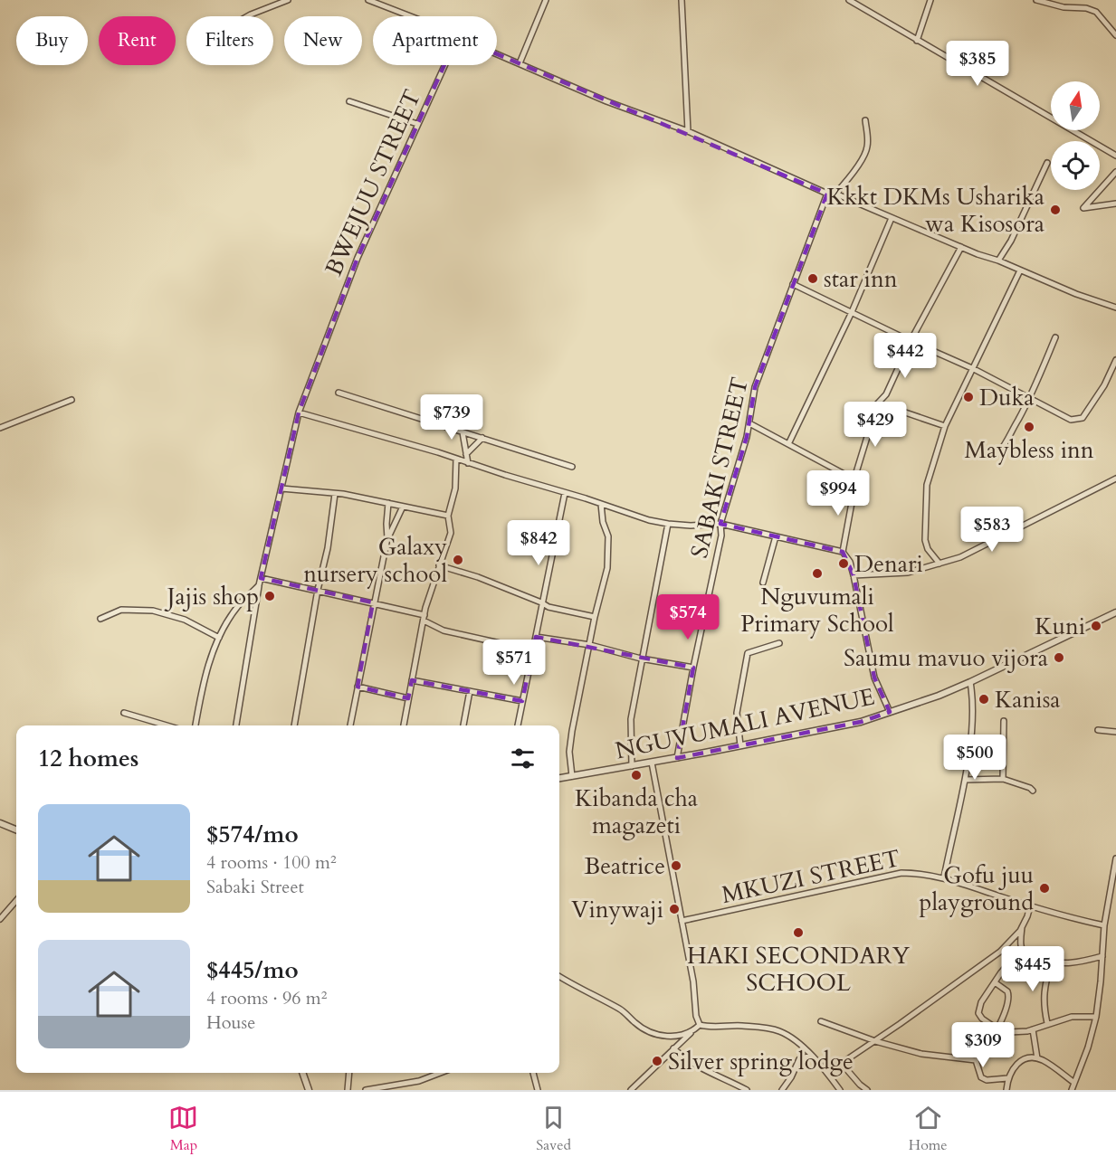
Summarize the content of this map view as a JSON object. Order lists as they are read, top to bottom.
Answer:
{
  "streets": {
    "street": [
      "BWEJUU STREET",
      "SABAKI STREET",
      "NGUVUMALI AVENUE",
      "MKUZI STREET"
    ]
  },
  "crossings": [
    ["SABAKI STREET", "NGUVUMALI AVENUE"]
  ],
  "places": [
    "Kkkt DKMs Usharika wa Kisosora",
    "star inn",
    "Duka",
    "Maybless inn",
    "Galaxy nursery school",
    "Denari",
    "Nguvumali Primary School",
    "Jajis shop",
    "Kuni",
    "Saumu mavuo vijora",
    "Kanisa",
    "Kibanda cha magazeti",
    "Beatrice",
    "Gofu juu playground",
    "Vinywaji",
    "HAKI SECONDARY SCHOOL",
    "Silver spring lodge"
  ],
  "north": "top",
  "page": {
    "chip": [
      "Buy",
      "Rent",
      "Filters",
      "New",
      "Apartment"
    ],
    "price": [
      "$385",
      "$442",
      "$739",
      "$429",
      "$994",
      "$583",
      "$842",
      "$574",
      "$571",
      "$500",
      "$445",
      "$309"
    ],
    "heading": "12 homes",
    "list": [
      {
        "name": "$574/mo",
        "note": "4 rooms · 100 m² · Sabaki Street"
      },
      {
        "name": "$445/mo",
        "note": "4 rooms · 96 m² · House"
      }
    ],
    "tabs": ["Map", "Saved", "Home"]
  }
}
